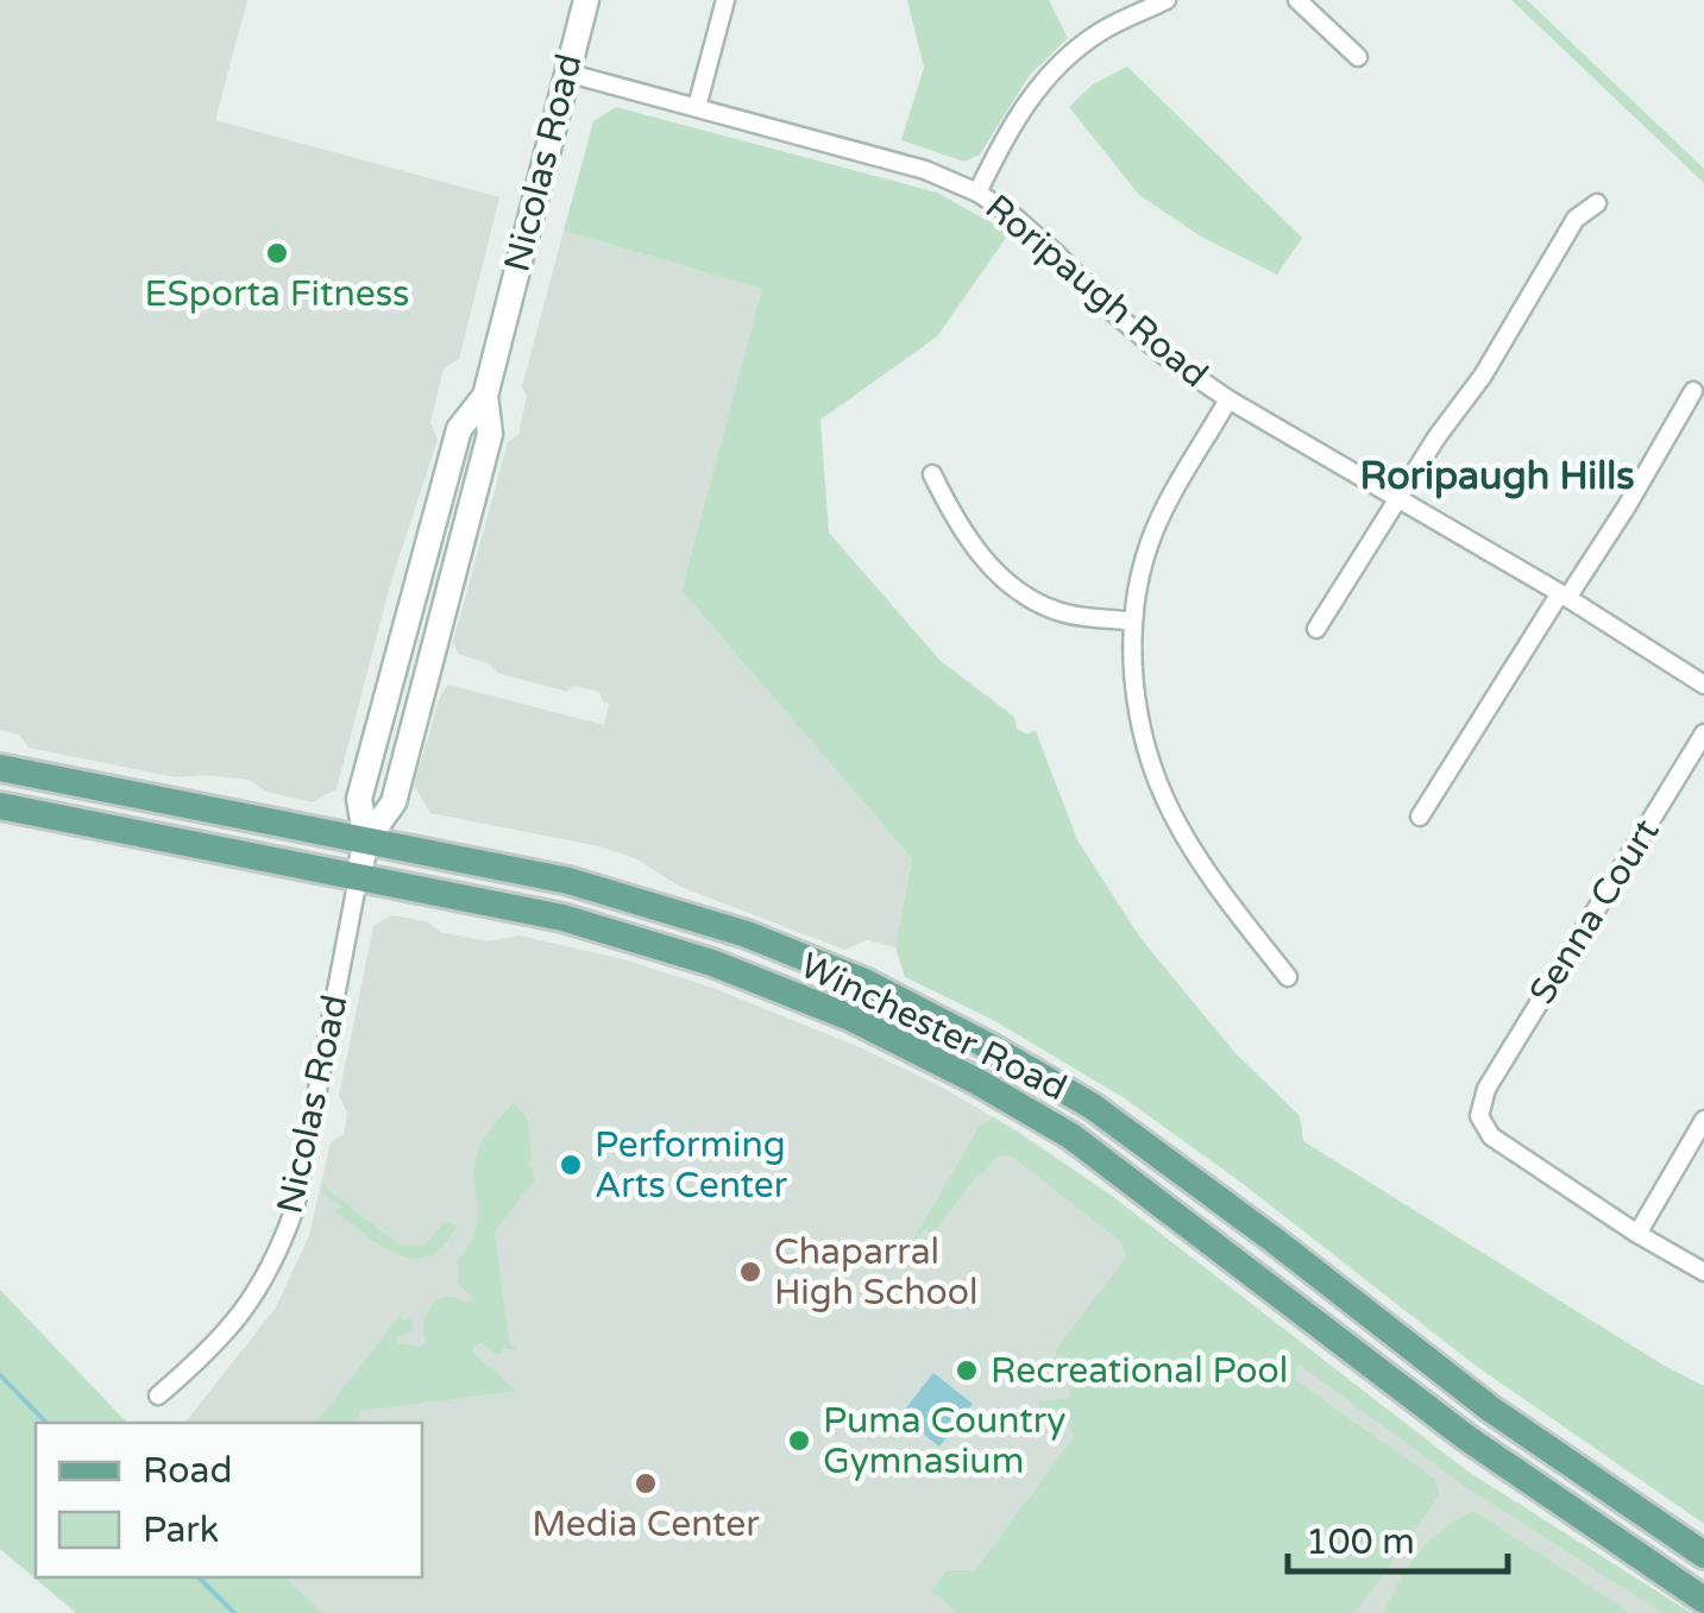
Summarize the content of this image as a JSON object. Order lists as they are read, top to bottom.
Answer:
{
  "streets": {
    "main road": ["Nicolas Road", "Winchester Road"],
    "street": ["Roripaugh Road", "Senna Court"]
  },
  "crossings": [
    ["Nicolas Road", "Roripaugh Road"],
    ["Nicolas Road", "Winchester Road"]
  ],
  "districts": ["Roripaugh Hills"],
  "places": [
    "ESporta Fitness",
    "Performing Arts Center",
    "Chaparral High School",
    "Recreational Pool",
    "Puma Country Gymnasium",
    "Media Center"
  ],
  "legend": ["Road", "Park"],
  "scale_bar": "100 m"
}
